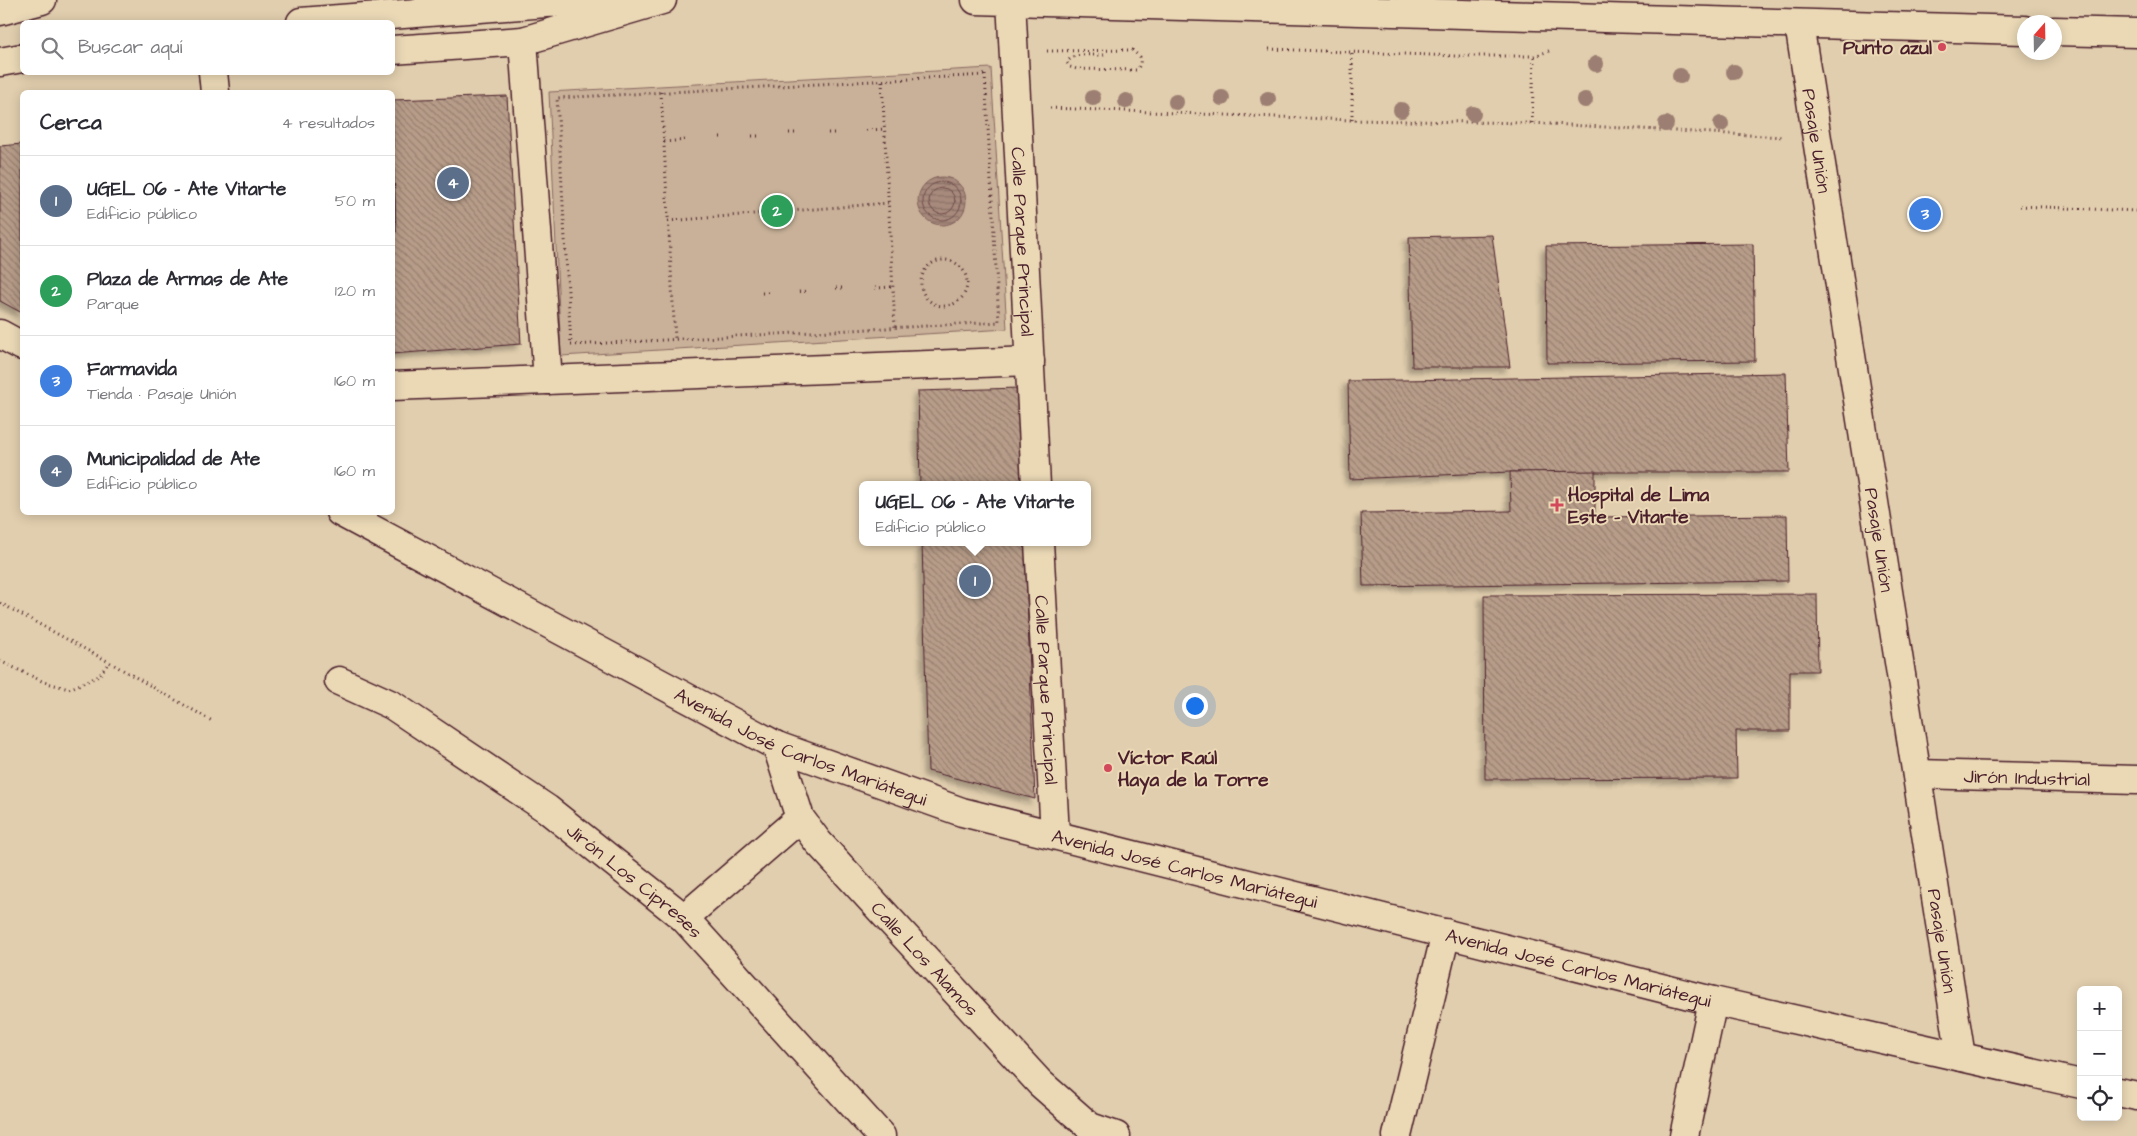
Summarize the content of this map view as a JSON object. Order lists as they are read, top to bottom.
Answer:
{
  "streets": {
    "street": [
      "Pasaje Unión",
      "Calle Parque Principal",
      "Avenida José Carlos Mariátegui",
      "Jirón Industrial",
      "Jirón Los Cipreses",
      "Calle Los Alamos"
    ]
  },
  "crossings": [
    ["Pasaje Unión", "Avenida José Carlos Mariátegui"],
    ["Pasaje Unión", "Jirón Industrial"],
    ["Calle Parque Principal", "Avenida José Carlos Mariátegui"],
    ["Avenida José Carlos Mariátegui", "Calle Los Alamos"]
  ],
  "places": {
    "other": ["Punto azul", "Víctor Raúl Haya de la Torre"],
    "health": ["Hospital de Lima Este - Vitarte"]
  },
  "north": "top",
  "page": {
    "search": "Buscar aquí",
    "heading": ["Cerca", "4 resultados"],
    "list": [
      {
        "mark": "1",
        "name": "UGEL 06 - Ate Vitarte",
        "note": "Edificio público",
        "value": "50 m"
      },
      {
        "mark": "2",
        "name": "Plaza de Armas de Ate",
        "note": "Parque",
        "value": "120 m"
      },
      {
        "mark": "3",
        "name": "Farmavida",
        "note": "Tienda · Pasaje Unión",
        "value": "160 m"
      },
      {
        "mark": "4",
        "name": "Municipalidad de Ate",
        "note": "Edificio público",
        "value": "160 m"
      }
    ],
    "pins": [
      "4",
      "2",
      "3",
      "1"
    ],
    "popup": ["UGEL 06 - Ate Vitarte", "Edificio público"],
    "map_buttons": ["+", "−"]
  }
}
